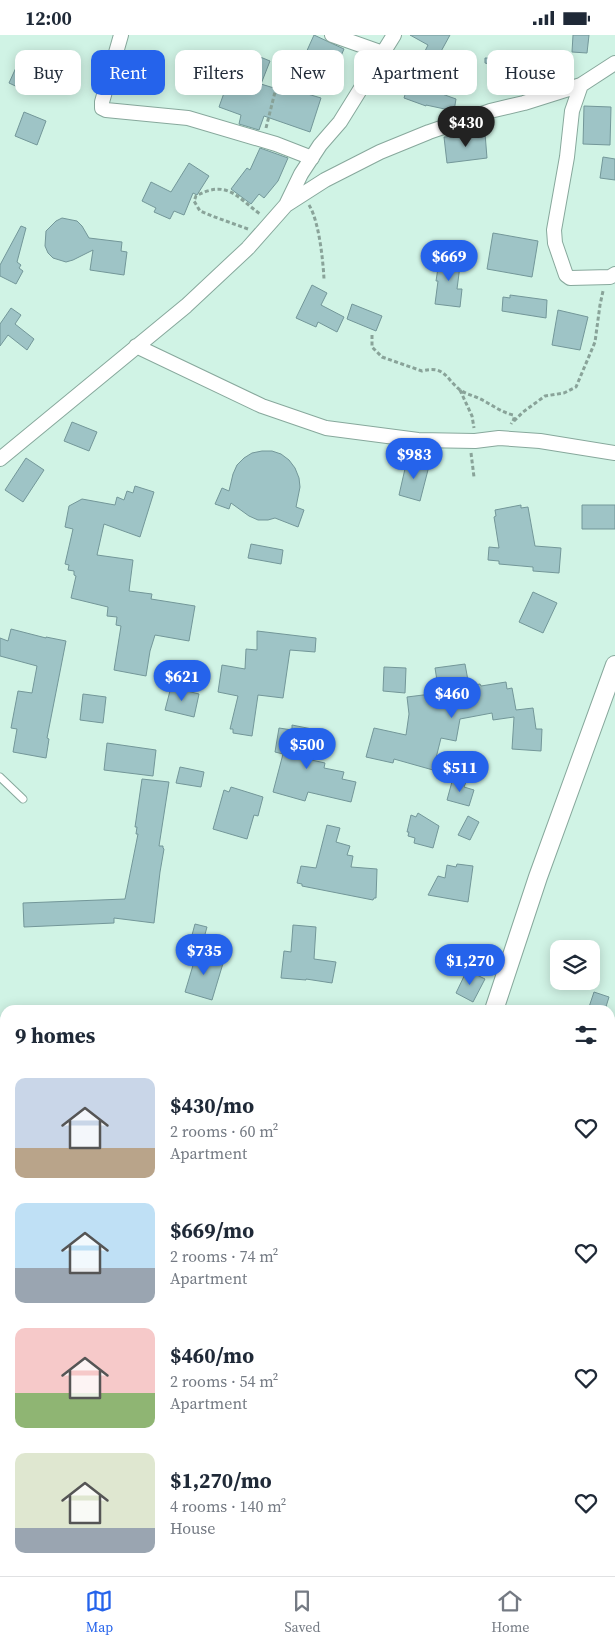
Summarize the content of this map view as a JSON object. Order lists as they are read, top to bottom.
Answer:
{
  "page": {
    "status": "12:00",
    "chip": [
      "Buy",
      "Rent",
      "Filters",
      "New",
      "Apartment",
      "House"
    ],
    "price": [
      "$430",
      "$669",
      "$983",
      "$621",
      "$460",
      "$500",
      "$511",
      "$735",
      "$1,270"
    ],
    "heading": "9 homes",
    "list": [
      {
        "name": "$430/mo",
        "note": "2 rooms · 60 m² · Apartment"
      },
      {
        "name": "$669/mo",
        "note": "2 rooms · 74 m² · Apartment"
      },
      {
        "name": "$460/mo",
        "note": "2 rooms · 54 m² · Apartment"
      },
      {
        "name": "$1,270/mo",
        "note": "4 rooms · 140 m² · House"
      }
    ],
    "tabs": ["Map", "Saved", "Home"]
  }
}
